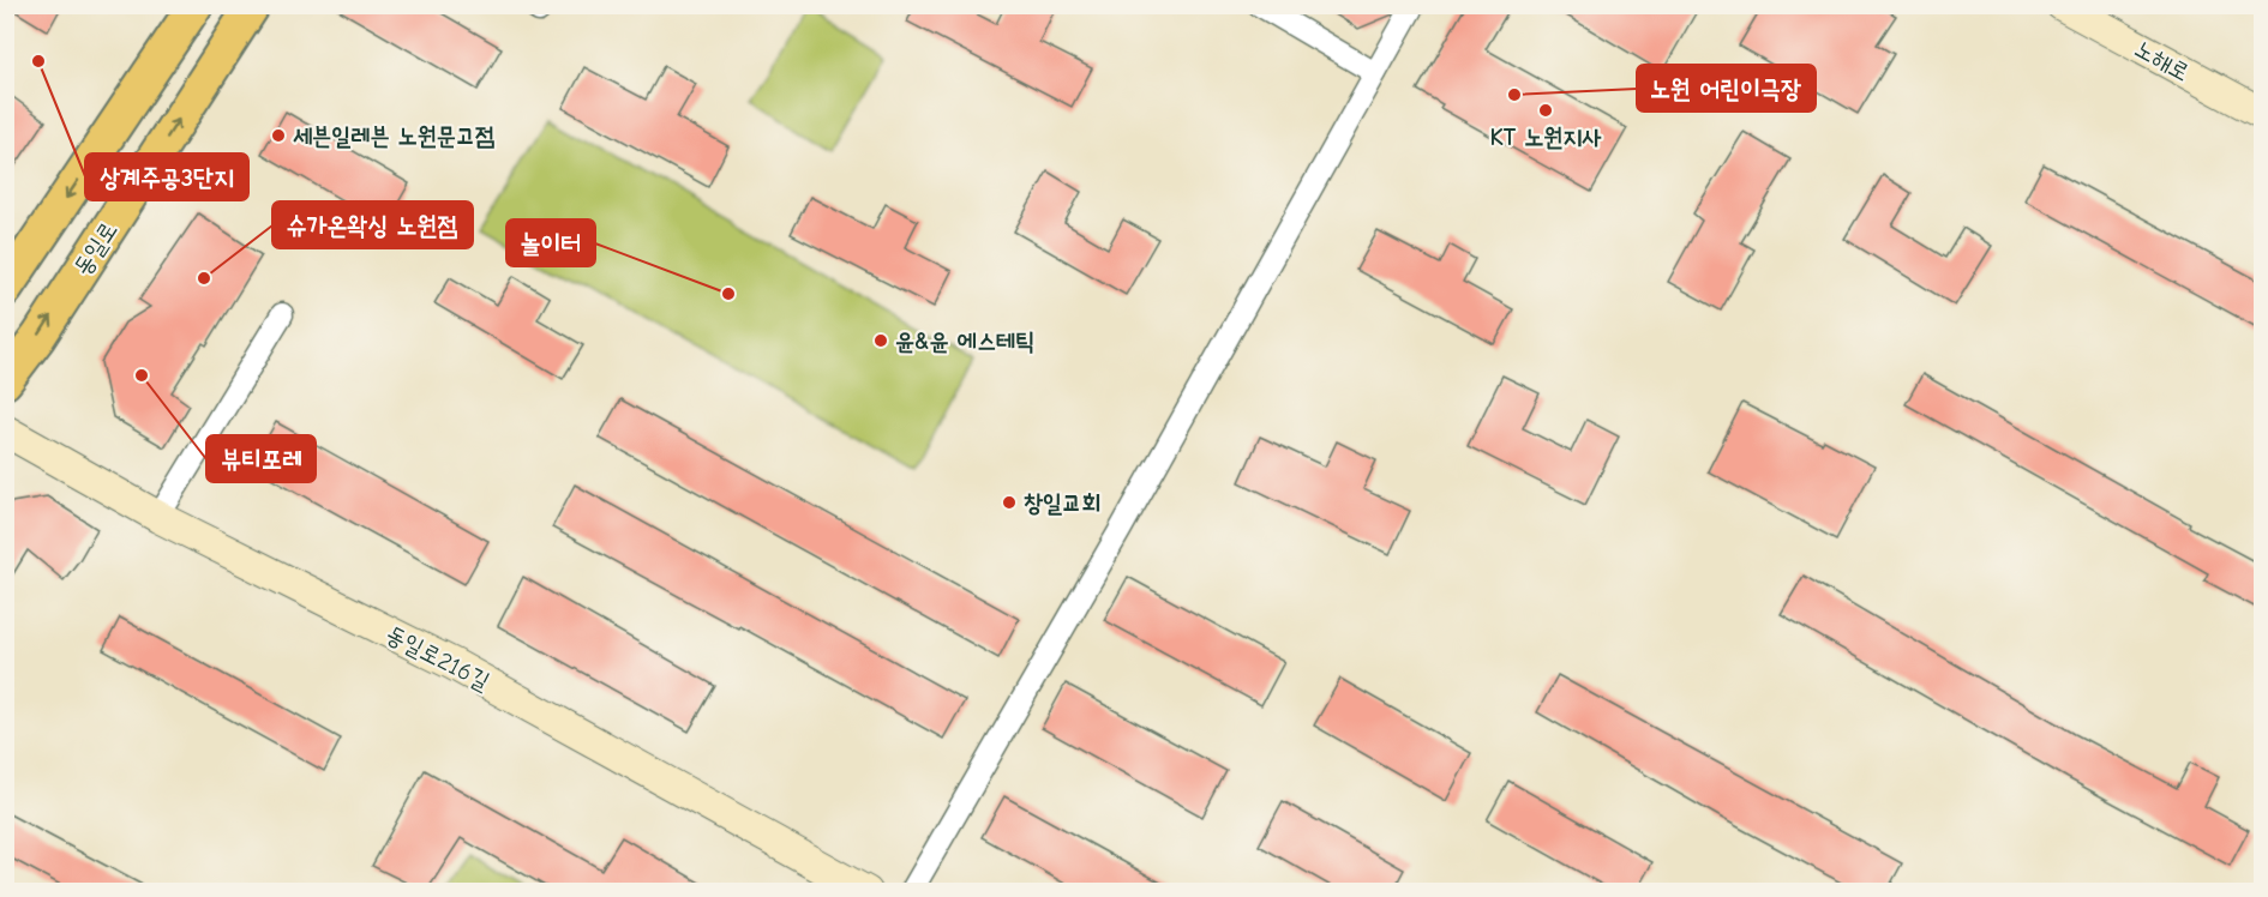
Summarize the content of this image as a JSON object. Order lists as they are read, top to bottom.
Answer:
{
  "streets": {
    "main road": ["동일로"],
    "street": ["노해로", "동일로216길"]
  },
  "places": [
    "상계주공3단지",
    "노원 어린이극장",
    "KT 노원지사",
    "세븐일레븐 노원문고점",
    "슈가온왁싱 노원점",
    "놀이터",
    "윤&윤 에스테틱",
    "뷰티포레",
    "창일교회"
  ]
}
